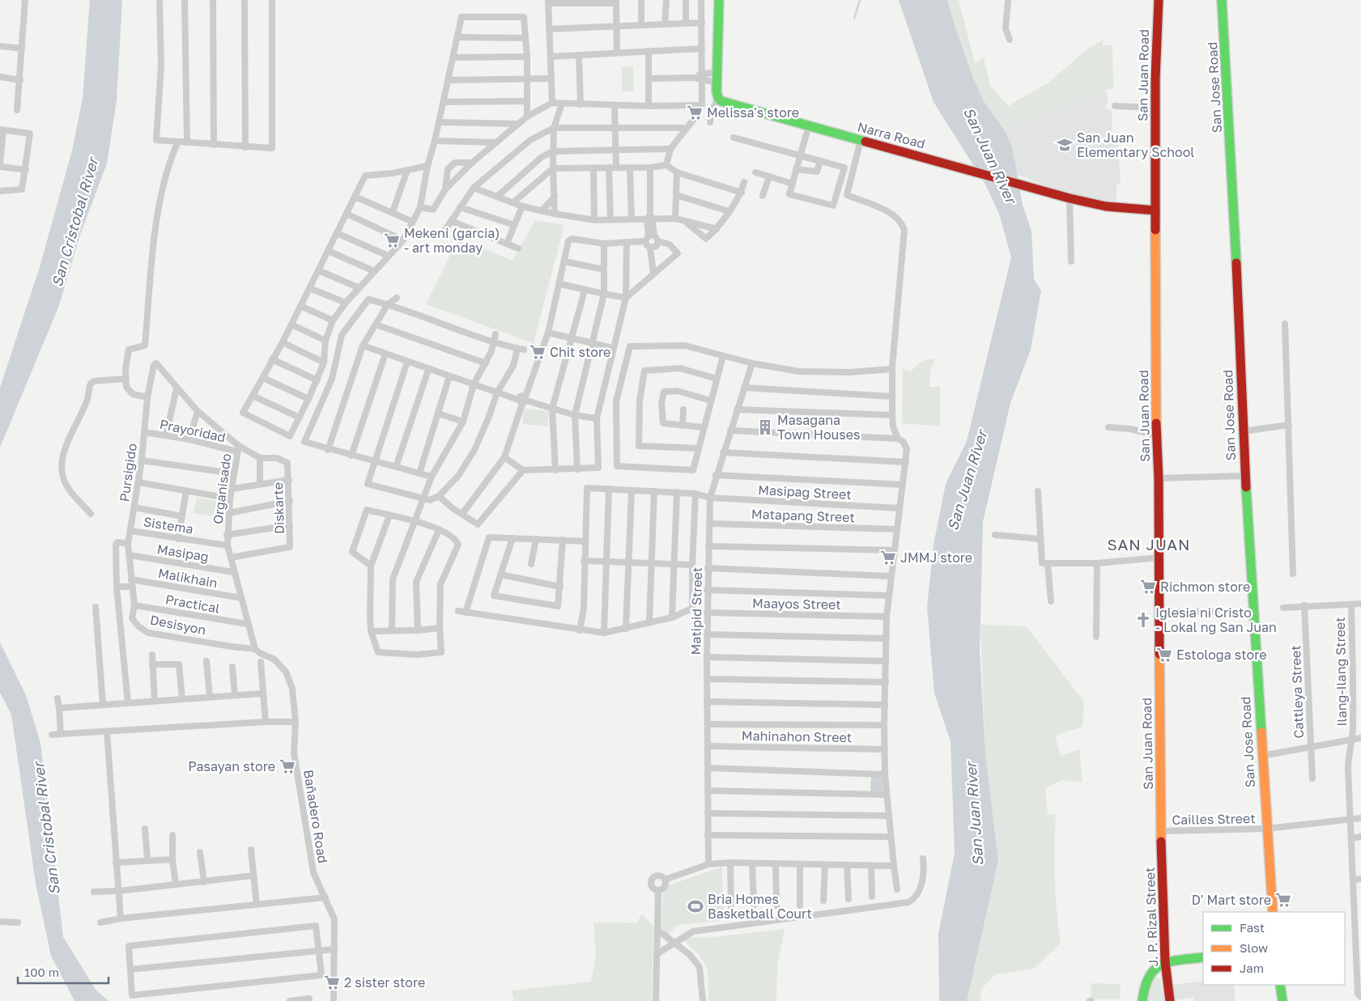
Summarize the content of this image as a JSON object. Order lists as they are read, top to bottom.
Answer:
{
  "streets": {
    "main road": [
      "San Juan Road",
      "San Jose Road",
      "Narra Road",
      "J. P. Rizal Street"
    ],
    "street": [
      "Prayoridad",
      "Pursigido",
      "Organisado",
      "Masipag Street",
      "Diskarte",
      "Matapang Street",
      "Sistema",
      "Masipag",
      "Malikhain",
      "Practical",
      "Maayos Street",
      "Matipid Street",
      "Desisyon",
      "Ilang-Ilang Street",
      "Cattleya Street",
      "Mahinahon Street",
      "Bañadero Road",
      "Cailles Street"
    ]
  },
  "crossings": [
    ["San Juan Road", "Narra Road"],
    ["San Juan Road", "Cailles Street"],
    ["San Juan Road", "J. P. Rizal Street"],
    ["San Jose Road", "Cailles Street"],
    ["Prayoridad", "Pursigido"],
    ["Prayoridad", "Organisado"],
    ["Prayoridad", "Diskarte"],
    ["Pursigido", "Organisado"],
    ["Pursigido", "Sistema"],
    ["Pursigido", "Masipag"],
    ["Pursigido", "Malikhain"],
    ["Pursigido", "Desisyon"],
    ["Organisado", "Diskarte"],
    ["Organisado", "Sistema"],
    ["Organisado", "Masipag"],
    ["Organisado", "Malikhain"],
    ["Organisado", "Practical"],
    ["Organisado", "Desisyon"],
    ["Organisado", "Bañadero Road"],
    ["Masipag Street", "Matipid Street"],
    ["Matapang Street", "Matipid Street"],
    ["Practical", "Desisyon"],
    ["Maayos Street", "Matipid Street"],
    ["Matipid Street", "Mahinahon Street"],
    ["Desisyon", "Bañadero Road"],
    ["Ilang-Ilang Street", "Cailles Street"],
    ["Cailles Street", "J. P. Rizal Street"]
  ],
  "districts": ["SAN JUAN"],
  "water": ["San Juan River", "San Cristobal River"],
  "places": {
    "supermarket": [
      "Melissa's store",
      "Mekeni (garcia) - art monday",
      "Chit store",
      "JMMJ store",
      "Richmon store",
      "Estologa store",
      "Pasayan store",
      "D' Mart store",
      "2 sister store"
    ],
    "school or university": ["San Juan Elementary School"],
    "building": ["Masagana Town Houses"],
    "church": ["Iglesia ni Cristo - Lokal ng San Juan"],
    "sports": ["Bria Homes Basketball Court"]
  },
  "legend": ["Fast", "Slow", "Jam"],
  "scale_bar": "100 m"
}
